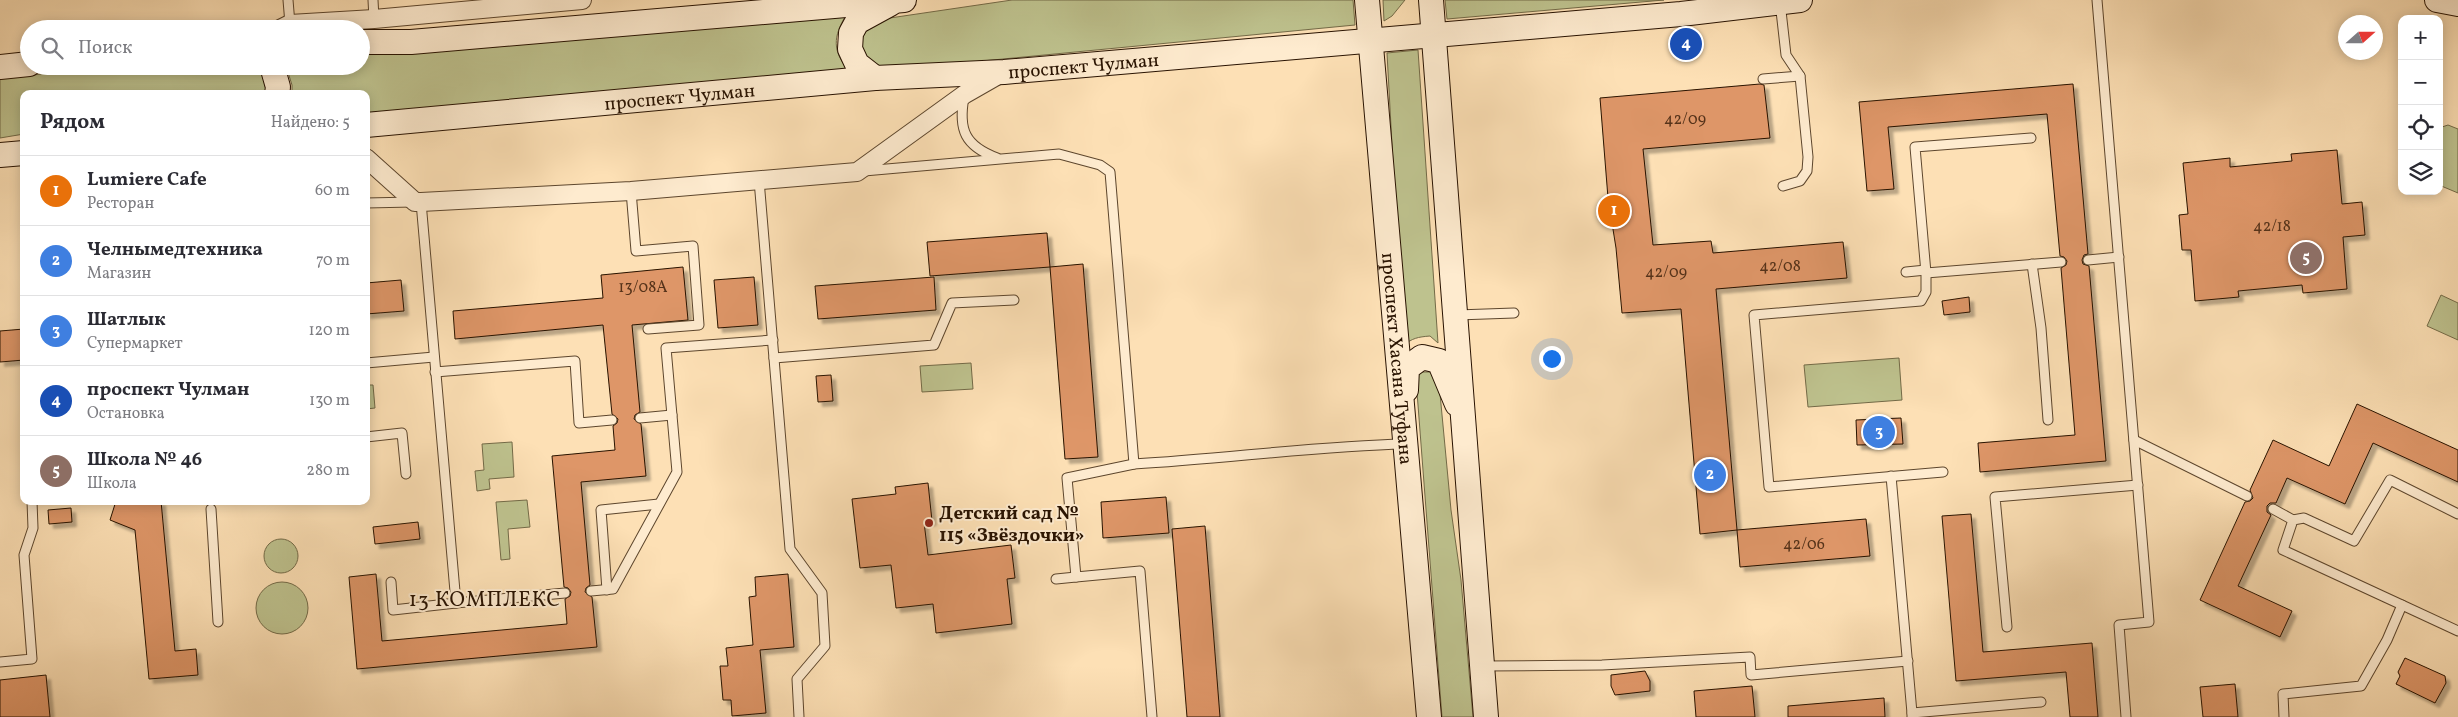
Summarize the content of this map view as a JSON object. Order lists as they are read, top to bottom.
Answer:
{
  "streets": {
    "main road": ["проспект Чулман", "проспект Хасана Туфана"]
  },
  "crossings": [
    ["проспект Чулман", "проспект Хасана Туфана"]
  ],
  "districts": ["13 КОМПЛЕКС"],
  "places": ["Детский сад № 115 «Звёздочки»"],
  "house_numbers": [
    "42/09",
    "42/18",
    "42/08",
    "42/09",
    "13/08А",
    "42/06"
  ],
  "north": "right",
  "page": {
    "map_buttons": ["+", "−"],
    "search": "Поиск",
    "pins": [
      "4",
      "1",
      "5",
      "3",
      "2"
    ],
    "heading": ["Рядом", "Найдено: 5"],
    "list": [
      {
        "mark": "1",
        "name": "Lumiere Cafe",
        "note": "Ресторан",
        "value": "60 m"
      },
      {
        "mark": "2",
        "name": "Челнымедтехника",
        "note": "Магазин",
        "value": "70 m"
      },
      {
        "mark": "3",
        "name": "Шатлык",
        "note": "Супермаркет",
        "value": "120 m"
      },
      {
        "mark": "4",
        "name": "проспект Чулман",
        "note": "Остановка",
        "value": "130 m"
      },
      {
        "mark": "5",
        "name": "Школа № 46",
        "note": "Школа",
        "value": "280 m"
      }
    ]
  }
}
